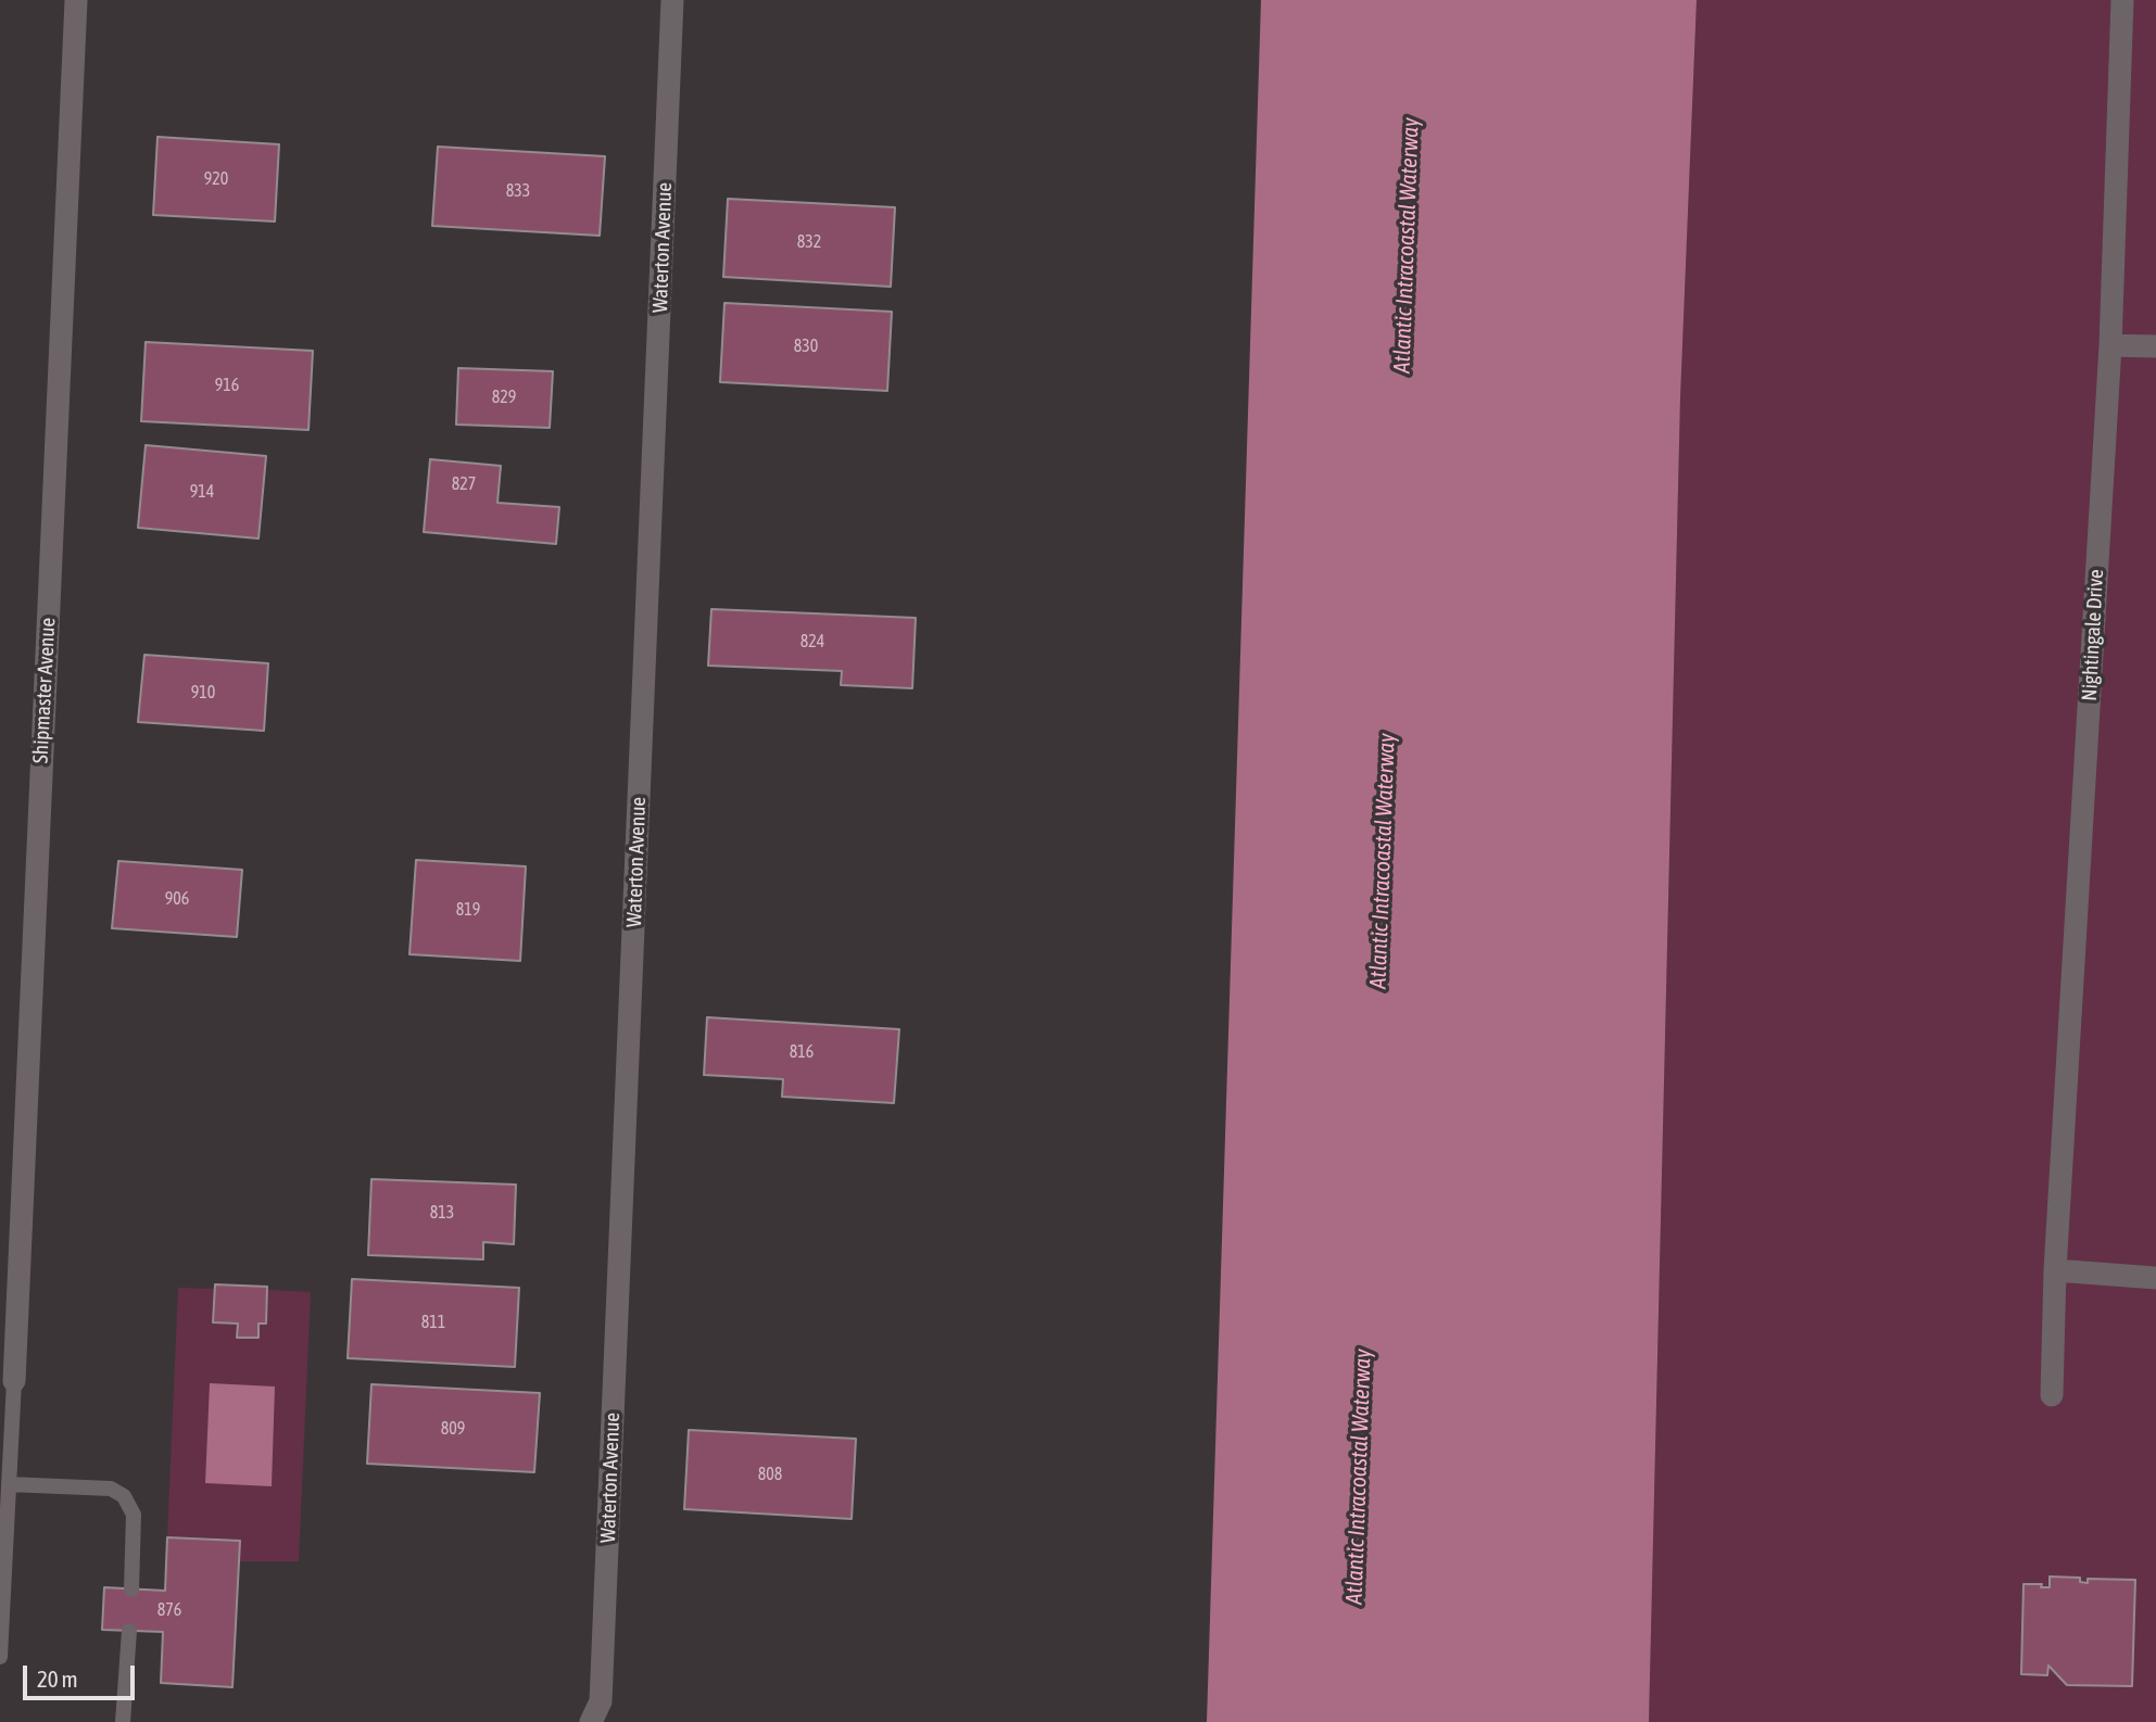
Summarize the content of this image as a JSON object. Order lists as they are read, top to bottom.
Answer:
{
  "streets": {
    "street": ["Waterton Avenue", "Nightingale Drive", "Shipmaster Avenue"]
  },
  "water": ["Atlantic Intracoastal Waterway"],
  "house_numbers": [
    "920",
    "833",
    "832",
    "830",
    "916",
    "829",
    "827",
    "914",
    "824",
    "910",
    "906",
    "819",
    "816",
    "813",
    "811",
    "809",
    "808",
    "876"
  ],
  "scale_bar": "20 m"
}
